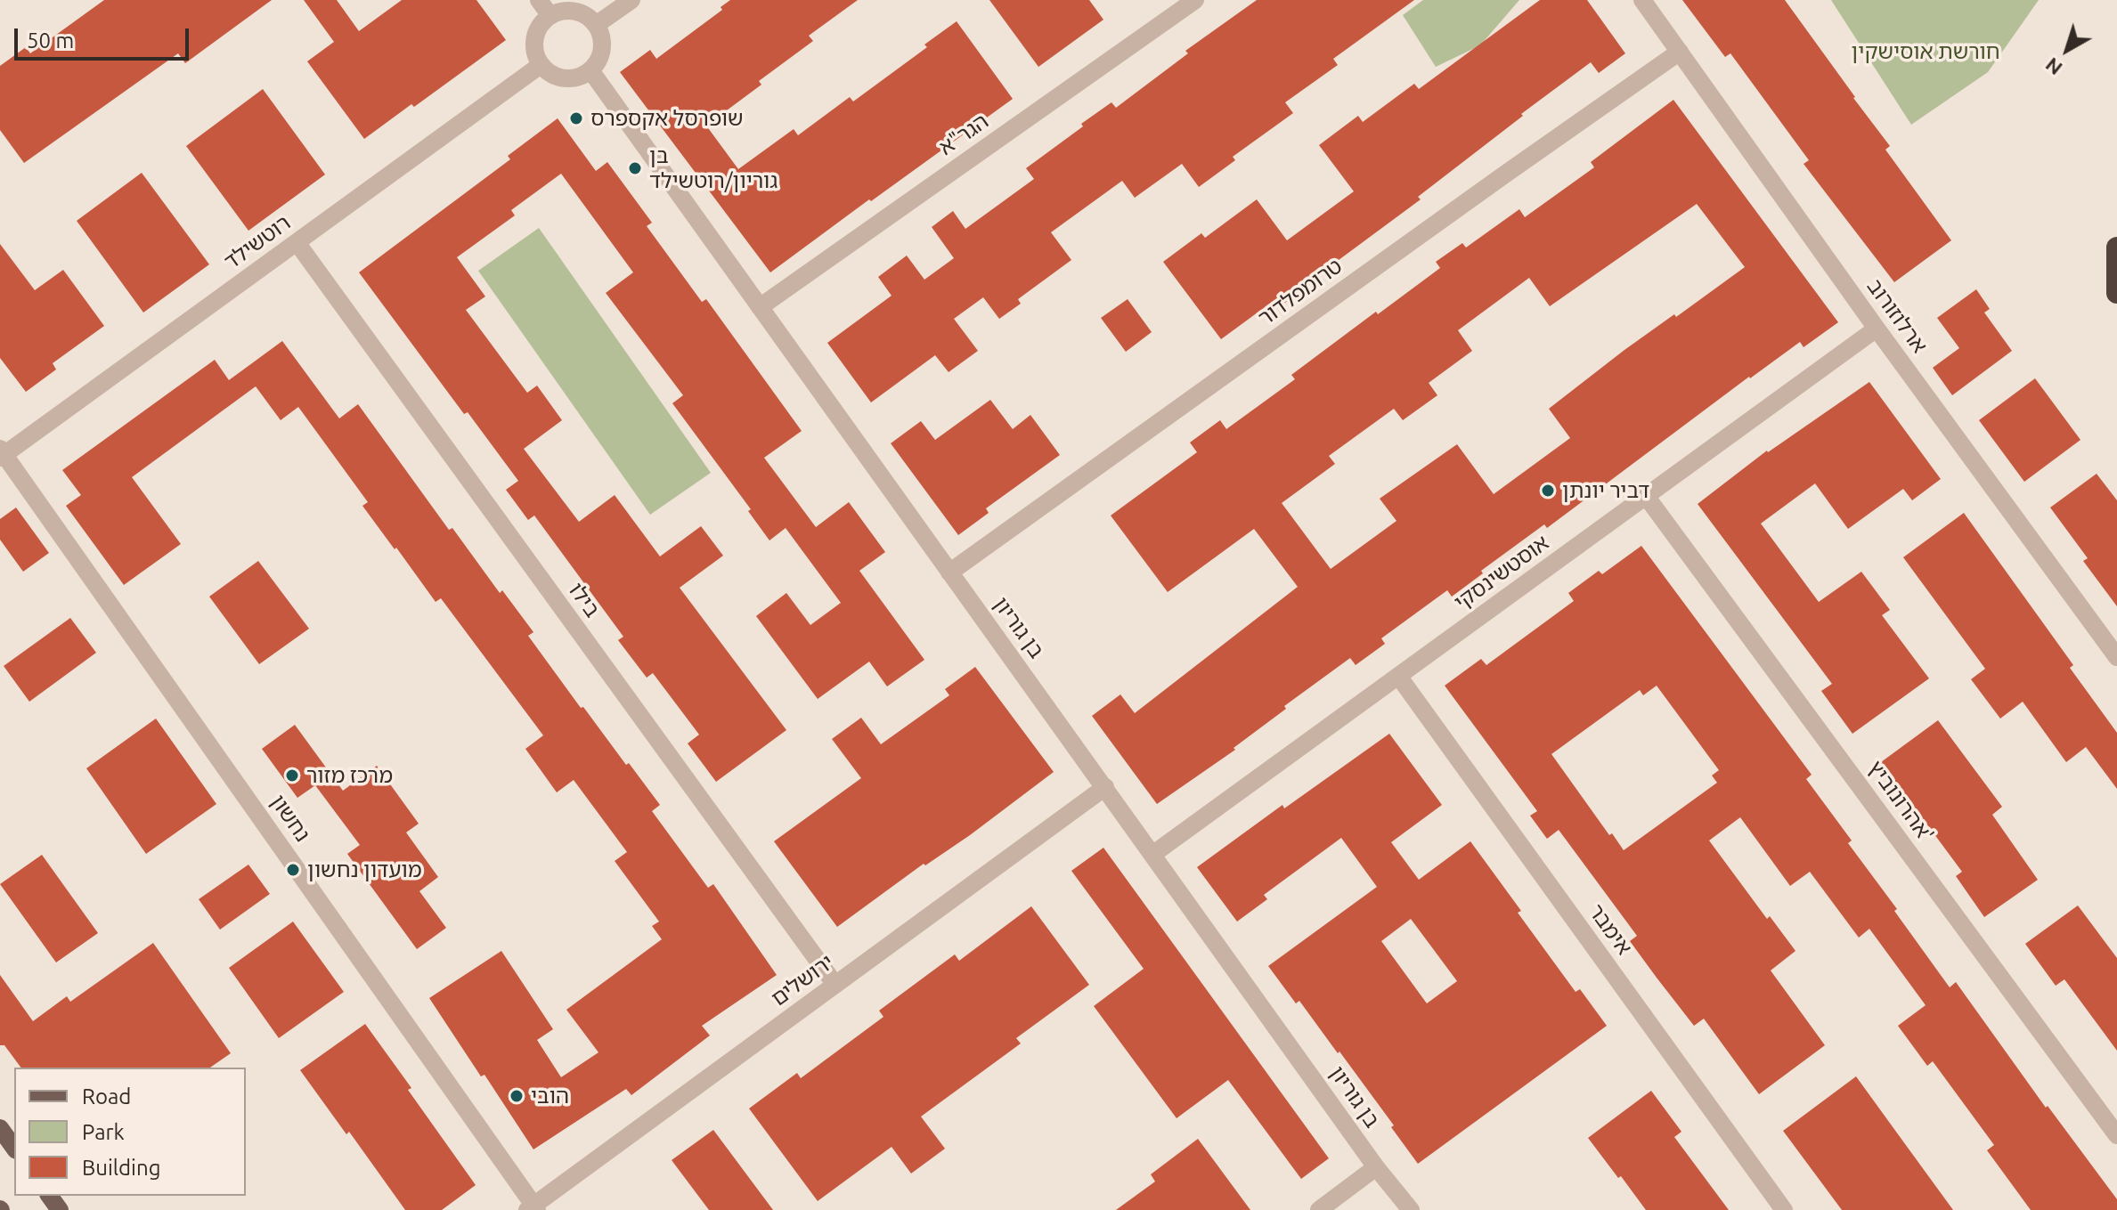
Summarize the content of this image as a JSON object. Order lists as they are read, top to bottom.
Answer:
{
  "streets": {
    "street": [
      "הגר\"א",
      "רוטשילד",
      "טרומפלדור",
      "ארלוזורוב",
      "אוסטשינסקי",
      "בילו",
      "בן גוריון",
      "אהרונוביץ'",
      "נחשון",
      "אימבר",
      "ירושלים"
    ]
  },
  "crossings": [
    ["הגר\"א", "בן גוריון"],
    ["רוטשילד", "בילו"],
    ["רוטשילד", "בן גוריון"],
    ["רוטשילד", "נחשון"],
    ["טרומפלדור", "ארלוזורוב"],
    ["טרומפלדור", "בן גוריון"],
    ["ארלוזורוב", "אוסטשינסקי"],
    ["אוסטשינסקי", "בן גוריון"],
    ["אוסטשינסקי", "אהרונוביץ'"],
    ["אוסטשינסקי", "אימבר"],
    ["בילו", "ירושלים"],
    ["בן גוריון", "ירושלים"],
    ["נחשון", "ירושלים"]
  ],
  "parks": ["חורשת אוסישקין"],
  "places": [
    "שופרסל אקספרס",
    "בן גוריון/רוטשילד",
    "דביר יונתן",
    "מרכז מזור",
    "מועדון נחשון",
    "הובי"
  ],
  "legend": ["Road", "Park", "Building"],
  "scale_bar": "50 m",
  "north": "bottom left"
}
